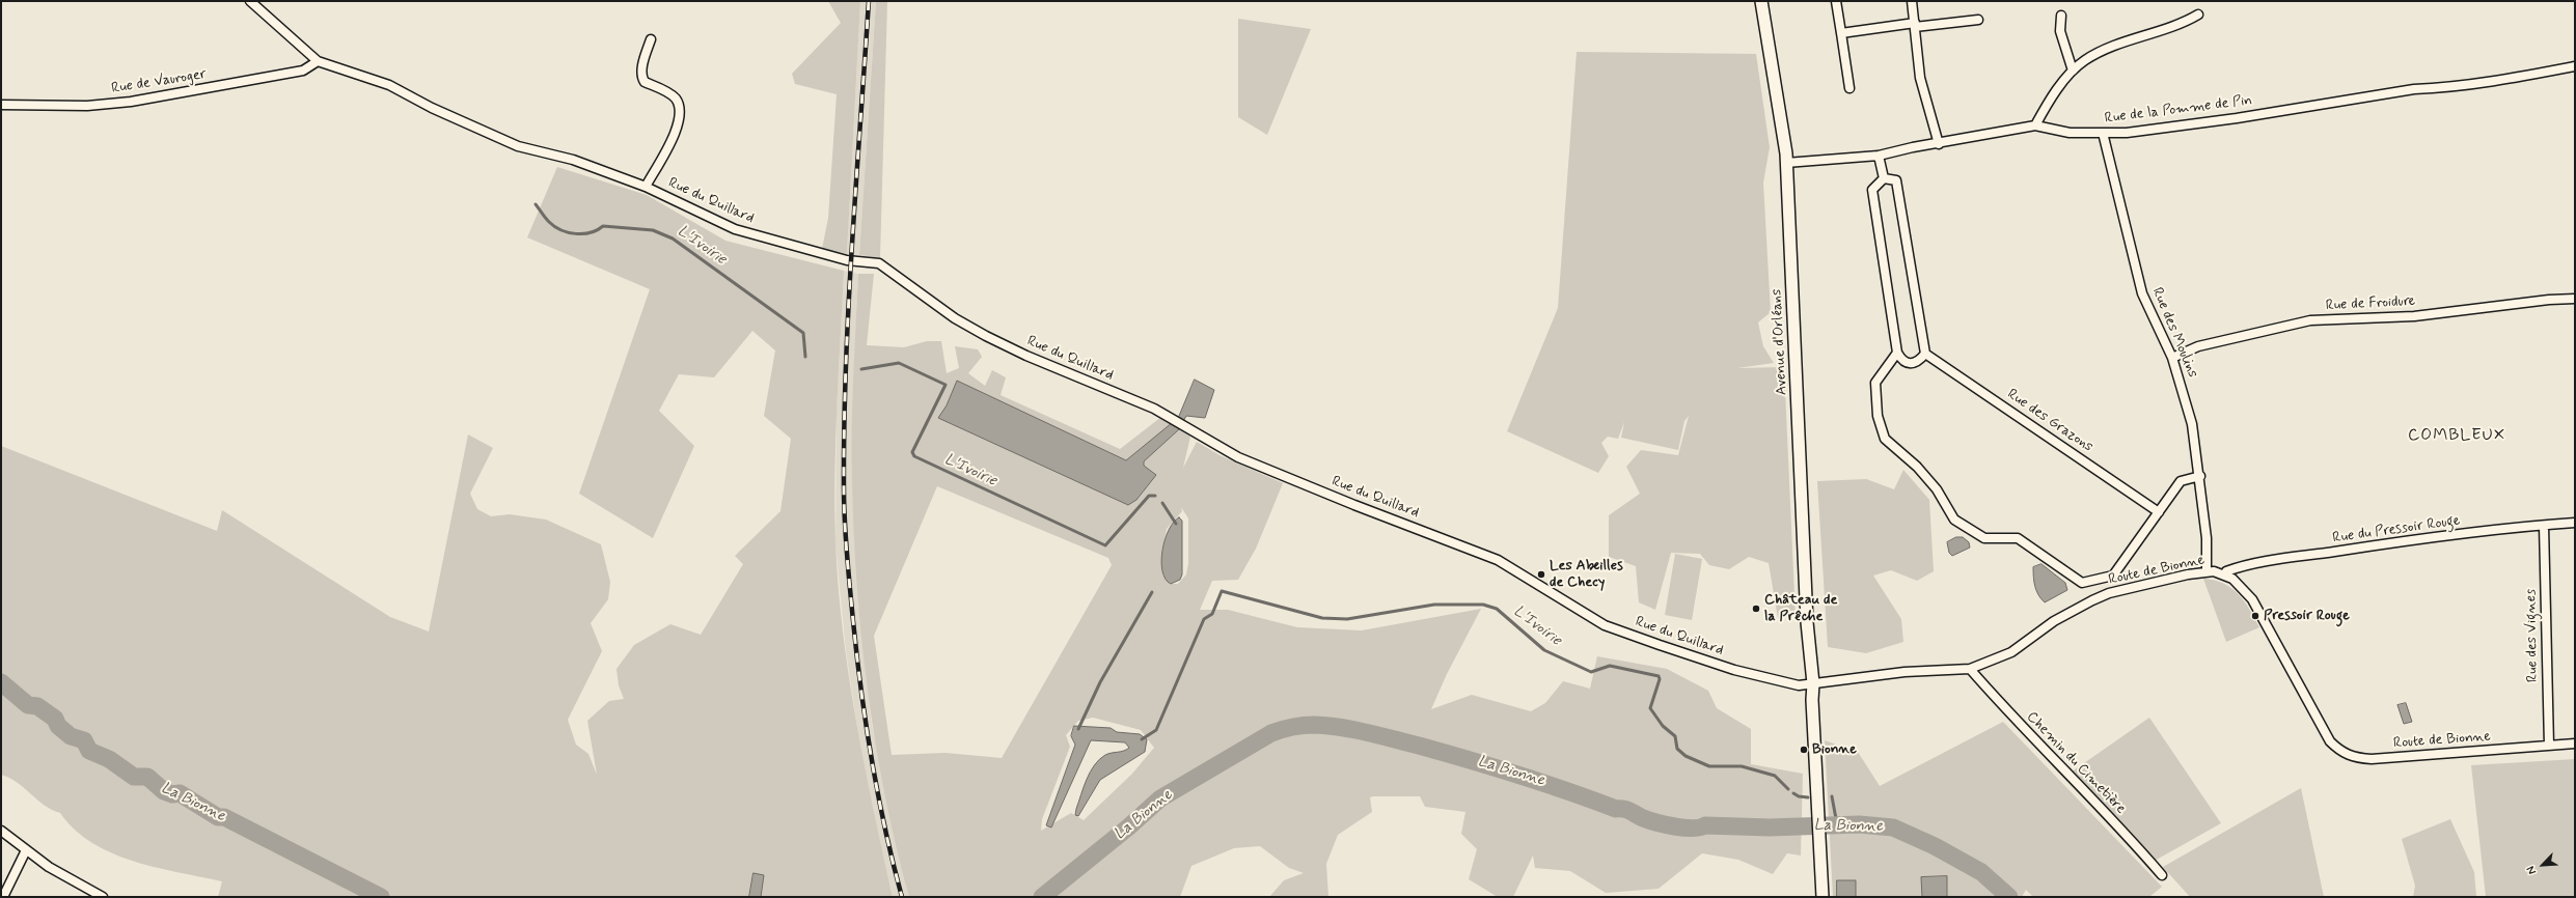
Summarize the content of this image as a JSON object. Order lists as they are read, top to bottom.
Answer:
{
  "streets": {
    "main road": ["Avenue d'Orléans"],
    "street": [
      "Rue de Vauroger",
      "Rue de la Pomme de Pin",
      "Rue du Quillard",
      "Rue de Froidure",
      "Rue des Moulins",
      "Rue des Grazons",
      "Rue du Pressoir Rouge",
      "Route de Bionne",
      "Rue des Vignes",
      "Chemin du Cimetière"
    ]
  },
  "crossings": [
    ["Rue de Vauroger", "Rue du Quillard"],
    ["Rue de la Pomme de Pin", "Rue des Moulins"],
    ["Rue de la Pomme de Pin", "Avenue d'Orléans"],
    ["Rue du Quillard", "Avenue d'Orléans"],
    ["Rue du Quillard", "Route de Bionne"],
    ["Rue de Froidure", "Rue des Moulins"],
    ["Rue des Moulins", "Route de Bionne"],
    ["Avenue d'Orléans", "Route de Bionne"],
    ["Rue du Pressoir Rouge", "Route de Bionne"],
    ["Rue du Pressoir Rouge", "Rue des Vignes"],
    ["Route de Bionne", "Rue des Vignes"],
    ["Route de Bionne", "Chemin du Cimetière"]
  ],
  "districts": ["COMBLEUX"],
  "water": ["L'Ivoirie", "La Bionne"],
  "places": [
    "Les Abeilles de Checy",
    "Château de la Prêche",
    "Pressoir Rouge",
    "Bionne"
  ],
  "north": "bottom left"
}
